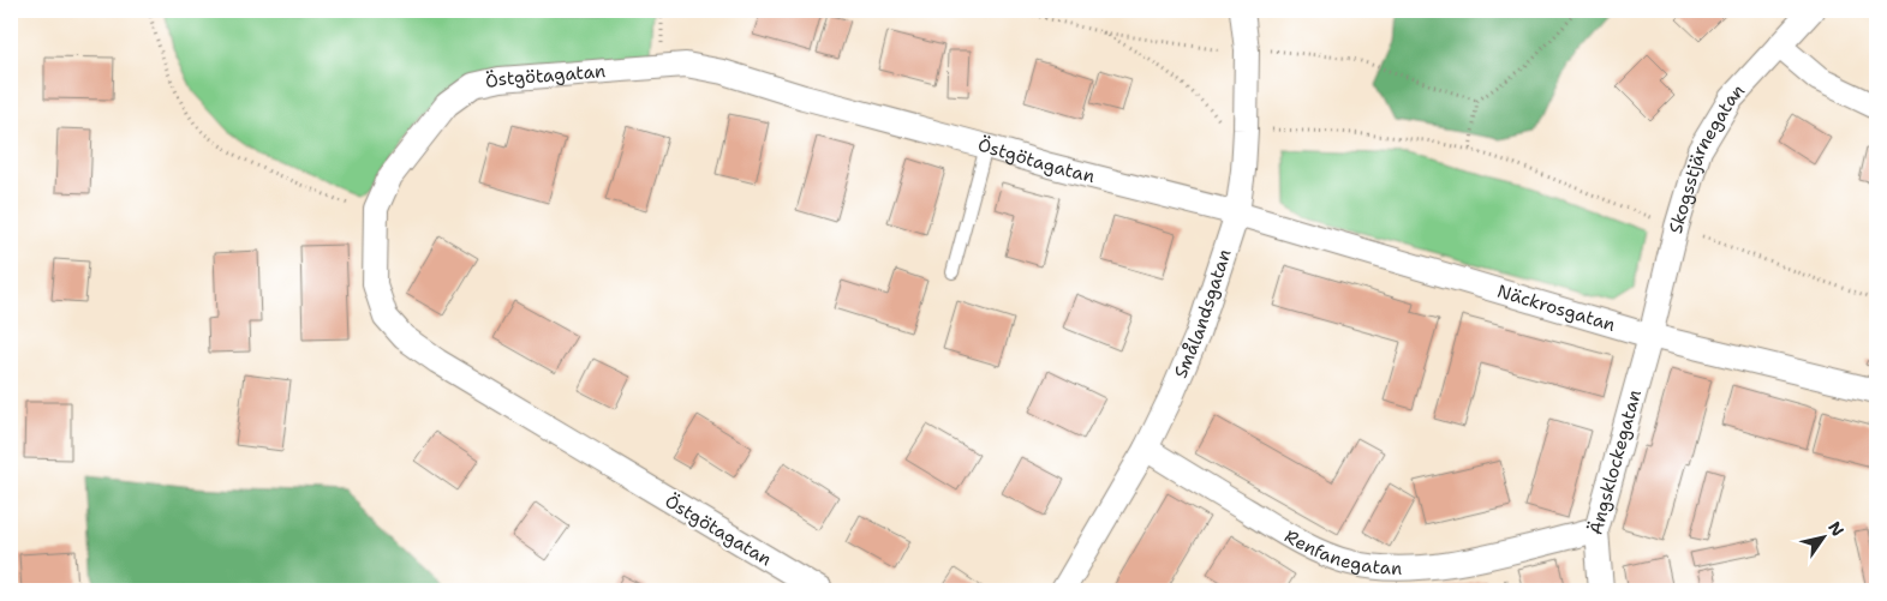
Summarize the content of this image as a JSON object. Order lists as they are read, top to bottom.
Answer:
{
  "streets": {
    "street": [
      "Östgötagatan",
      "Skogsstjärnegatan",
      "Näckrosgatan",
      "Smålandsgatan",
      "Ängsklockegatan",
      "Renfanegatan"
    ]
  },
  "crossings": [
    ["Östgötagatan", "Näckrosgatan"],
    ["Östgötagatan", "Smålandsgatan"],
    ["Skogsstjärnegatan", "Näckrosgatan"],
    ["Skogsstjärnegatan", "Ängsklockegatan"],
    ["Näckrosgatan", "Smålandsgatan"],
    ["Näckrosgatan", "Ängsklockegatan"],
    ["Smålandsgatan", "Renfanegatan"],
    ["Ängsklockegatan", "Renfanegatan"]
  ],
  "north": "top right"
}
